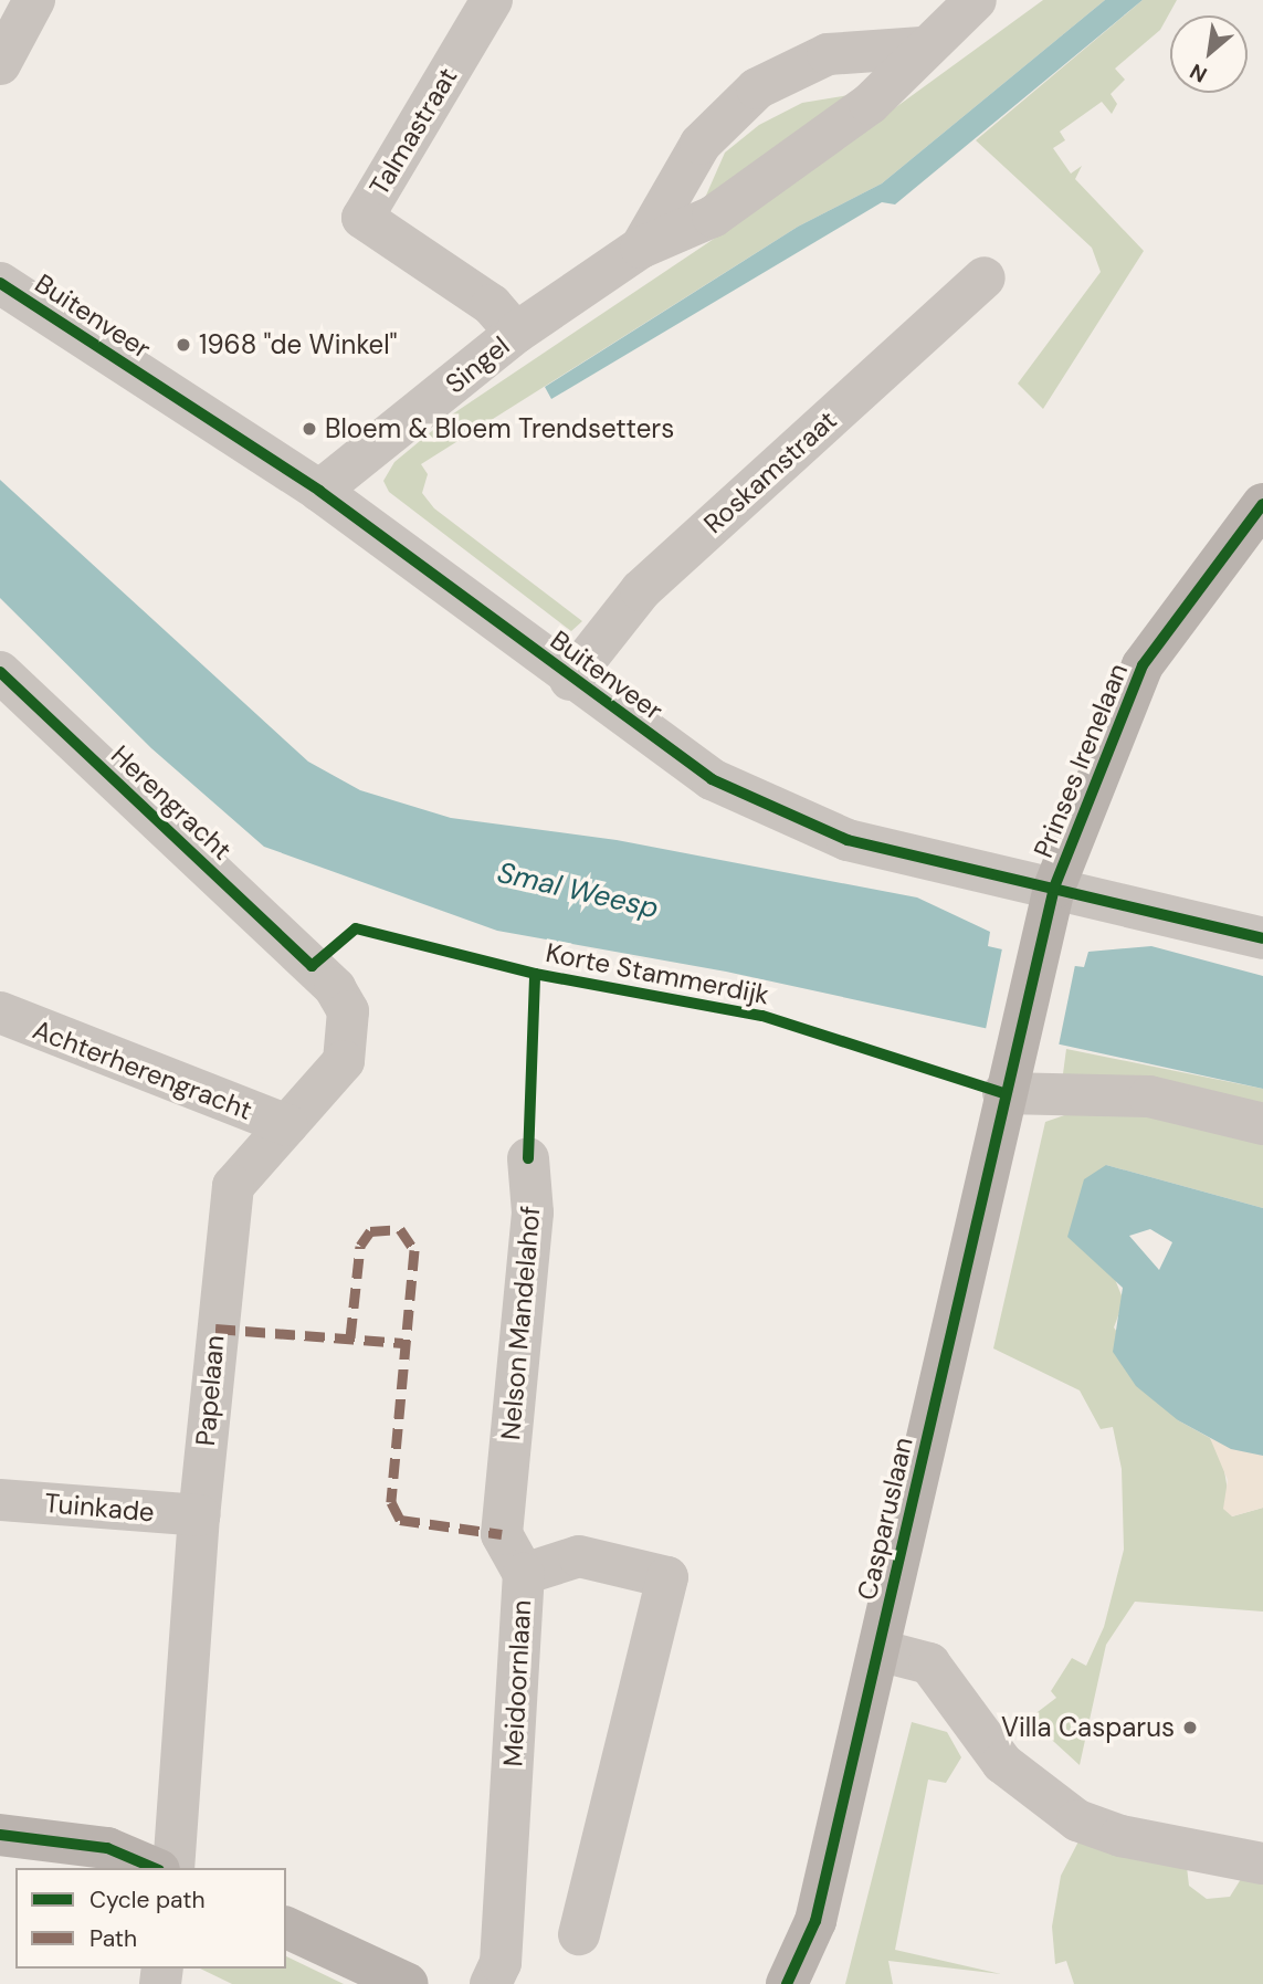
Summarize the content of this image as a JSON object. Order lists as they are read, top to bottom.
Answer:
{
  "streets": {
    "main road": ["Prinses Irenelaan", "Casparuslaan"],
    "street": [
      "Talmastraat",
      "Buitenveer",
      "Singel",
      "Roskamstraat",
      "Herengracht",
      "Achterherengracht",
      "Nelson Mandelahof",
      "Papelaan",
      "Tuinkade",
      "Meidoornlaan"
    ],
    "cycle path": ["Korte Stammerdijk"]
  },
  "crossings": [
    ["Talmastraat", "Singel"],
    ["Buitenveer", "Singel"],
    ["Buitenveer", "Roskamstraat"],
    ["Buitenveer", "Prinses Irenelaan"],
    ["Buitenveer", "Casparuslaan"],
    ["Prinses Irenelaan", "Casparuslaan"],
    ["Herengracht", "Papelaan"],
    ["Achterherengracht", "Papelaan"],
    ["Nelson Mandelahof", "Meidoornlaan"],
    ["Papelaan", "Tuinkade"]
  ],
  "water": ["Smal Weesp"],
  "places": ["1968 \"de Winkel\"", "Bloem & Bloem Trendsetters", "Villa Casparus"],
  "legend": ["Cycle path", "Path"],
  "north": "bottom left"
}
